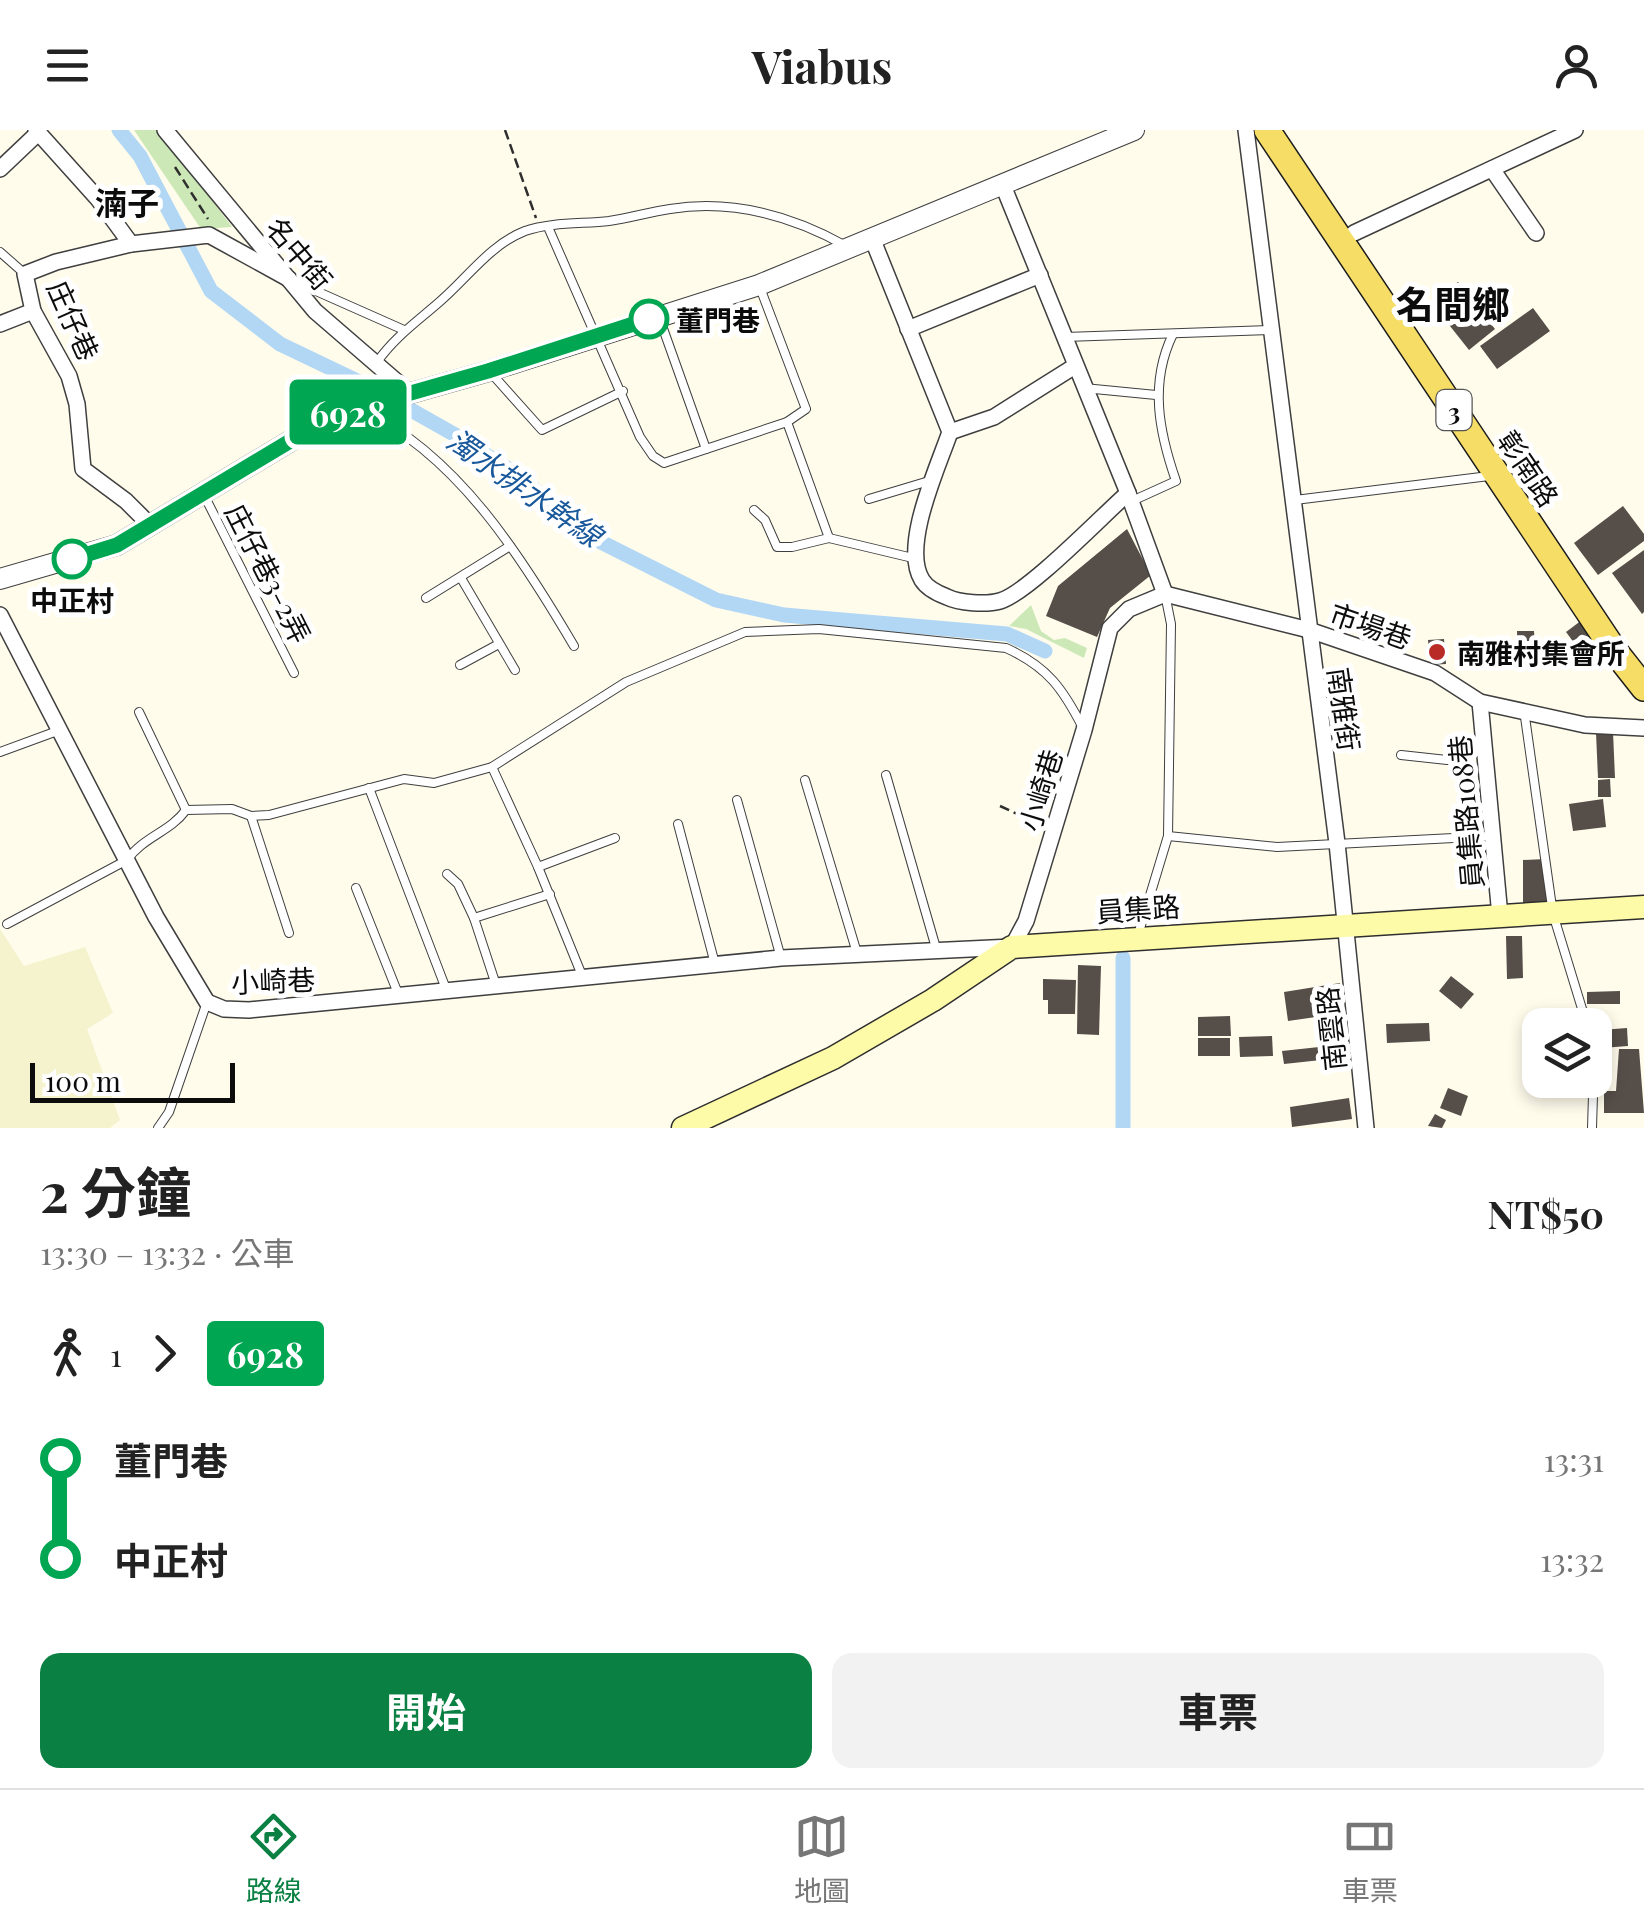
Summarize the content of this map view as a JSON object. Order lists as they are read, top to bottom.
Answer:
{
  "streets": {
    "main road": ["3", "彰南路", "員集路"],
    "street": [
      "名中街",
      "庄仔巷",
      "市場巷",
      "南雅街",
      "小崎巷",
      "員集路108巷",
      "南雲路"
    ],
    "lane": ["庄仔巷3-2弄"]
  },
  "crossings": [
    ["市場巷", "南雅街"],
    ["市場巷", "員集路108巷"],
    ["南雅街", "員集路"],
    ["南雅街", "南雲路"],
    ["小崎巷", "員集路"],
    ["員集路108巷", "員集路"],
    ["員集路", "南雲路"]
  ],
  "districts": ["湳子", "名間鄉"],
  "water": ["濁水排水幹線"],
  "places": ["董門巷", "中正村", "南雅村集會所"],
  "lines": ["bus line 6928"],
  "scale_bar": "100 m",
  "page": {
    "header": "Viabus",
    "on_map": "6928",
    "scale": "100 m",
    "heading": ["2 分鐘", "13:30 – 13:32 · 公車", "NT$50"],
    "legs": ["1", "6928"],
    "list": [
      {
        "name": "董門巷",
        "value": "13:31"
      },
      {
        "name": "中正村",
        "value": "13:32"
      }
    ],
    "buttons": ["開始", "車票"],
    "tabs": ["路線", "地圖", "車票"]
  }
}
